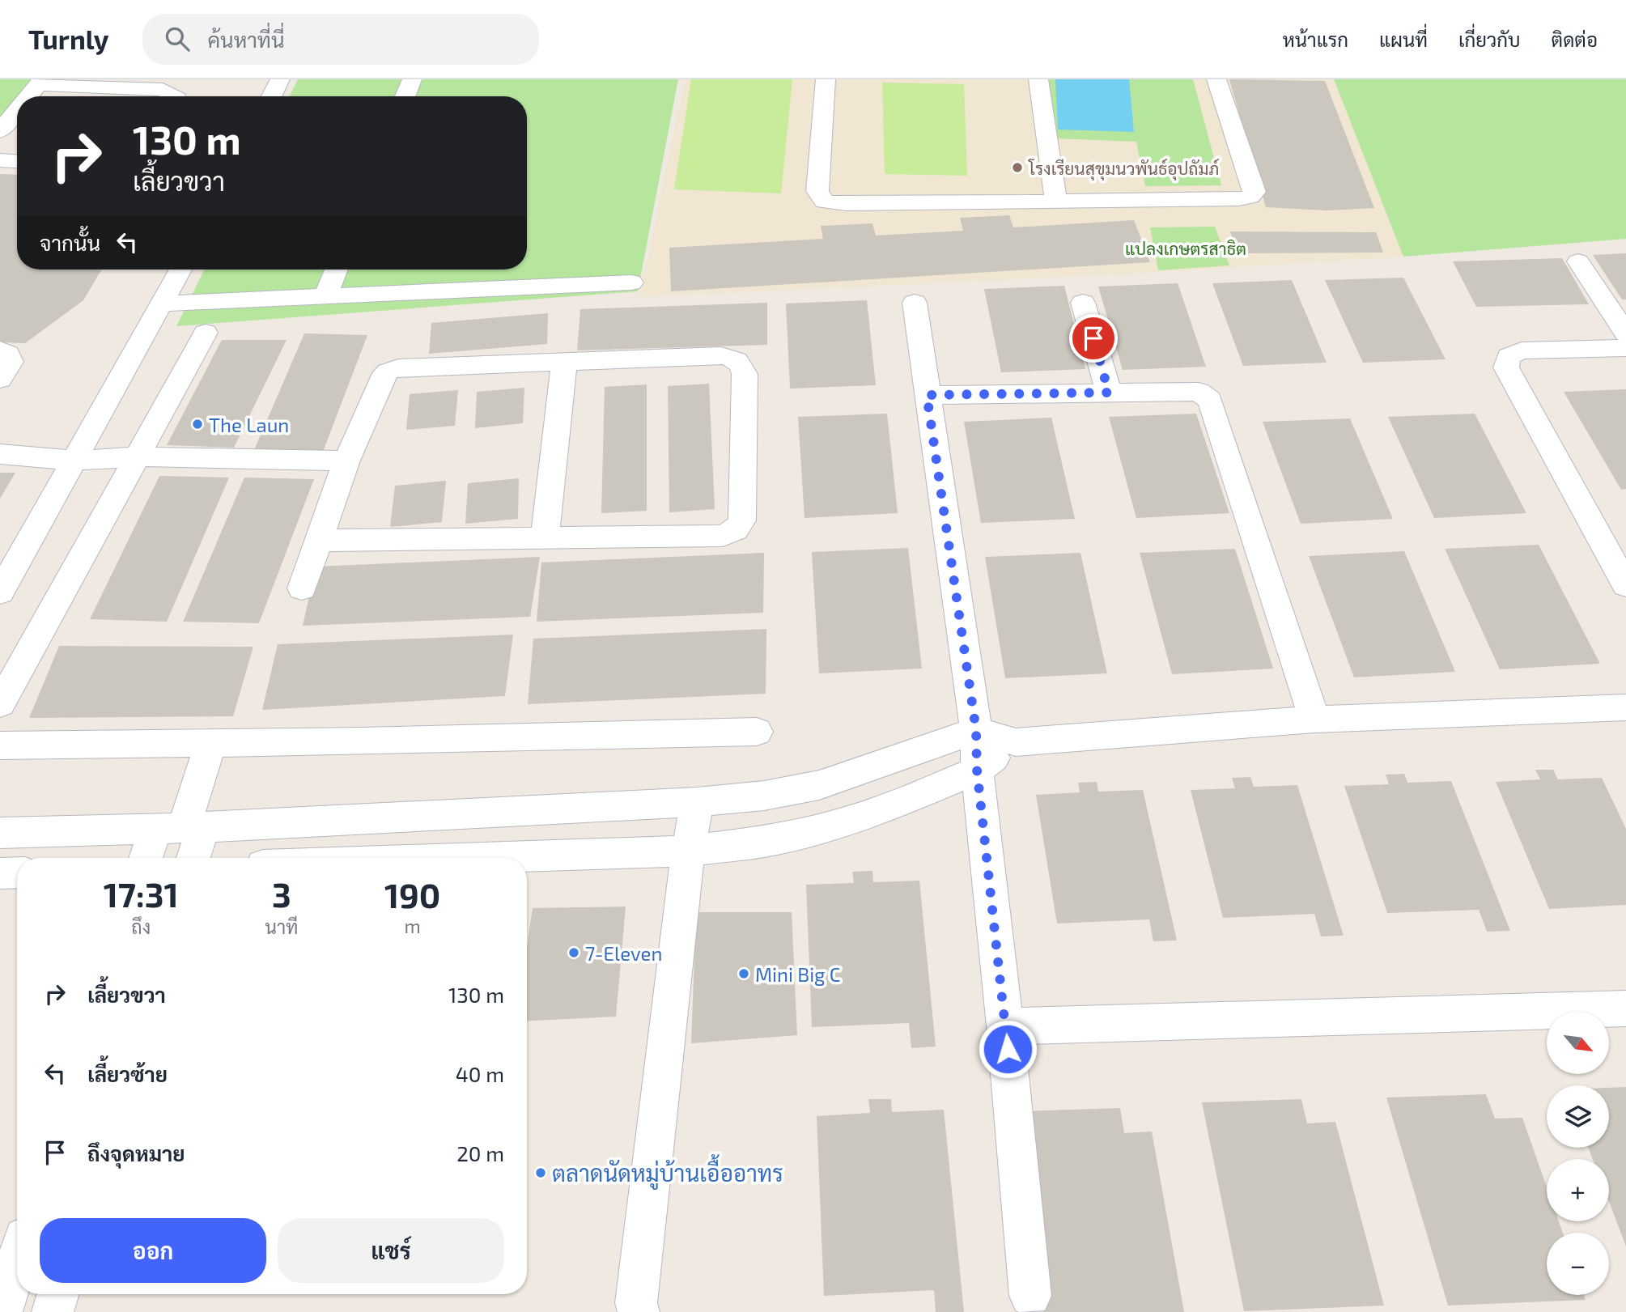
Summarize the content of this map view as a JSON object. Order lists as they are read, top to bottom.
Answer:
{
  "parks": ["แปลงเกษตรสาธิต"],
  "places": [
    "โรงเรียนสุขุมนวพันธ์อุปถัมภ์",
    "The Laun",
    "7-Eleven",
    "Mini Big C",
    "ตลาดนัดหมู่บ้านเอื้ออาทร"
  ],
  "north": "bottom right",
  "page": {
    "header": "Turnly",
    "search": "ค้นหาที่นี่",
    "nav": [
      "หน้าแรก",
      "แผนที่",
      "เกี่ยวกับ",
      "ติดต่อ"
    ],
    "turn": ["130 m", "เลี้ยวขวา"],
    "then": "จากนั้น",
    "eta": [
      "17:31",
      "ถึง",
      "3",
      "นาที",
      "190",
      "m"
    ],
    "list": [
      {
        "name": "เลี้ยวขวา",
        "value": "130 m"
      },
      {
        "name": "เลี้ยวซ้าย",
        "value": "40 m"
      },
      {
        "name": "ถึงจุดหมาย",
        "value": "20 m"
      }
    ],
    "map_buttons": ["+", "−"],
    "buttons": ["ออก", "แชร์"]
  }
}
